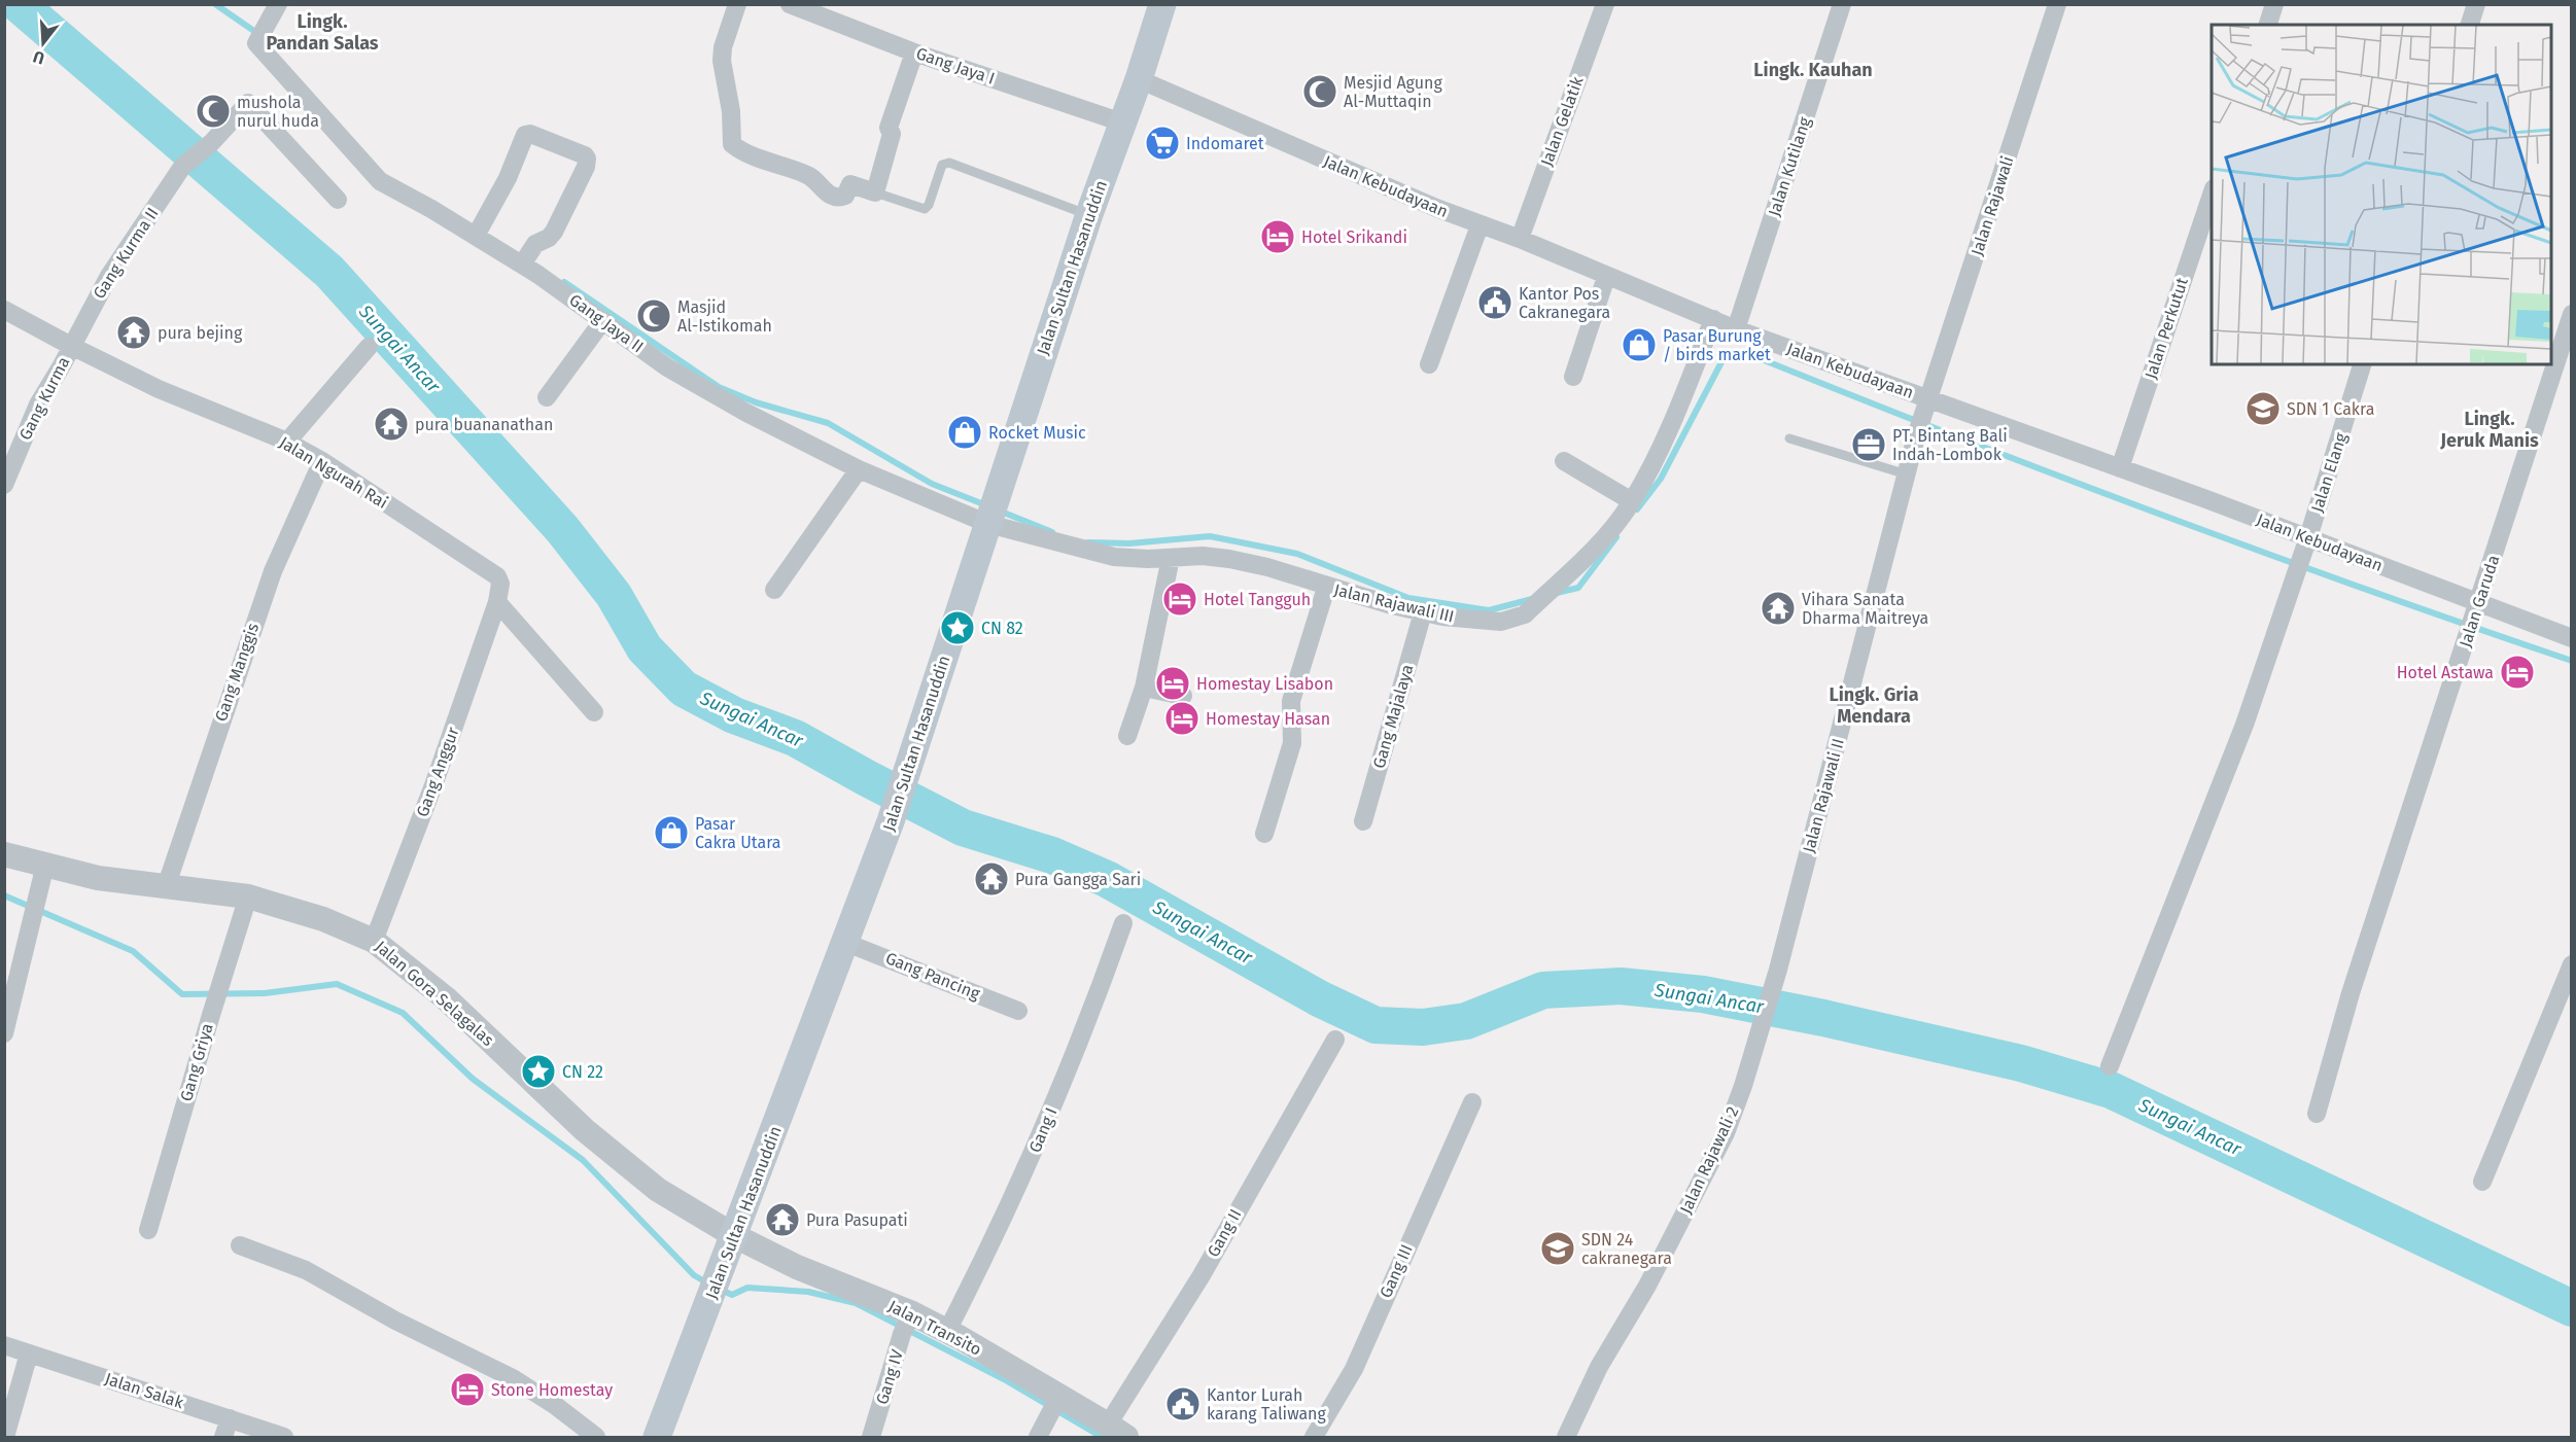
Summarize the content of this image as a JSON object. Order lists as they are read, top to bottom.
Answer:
{
  "streets": {
    "main road": ["Jalan Sultan Hasanuddin"],
    "street": [
      "Gang Jaya I",
      "Jalan Gelatik",
      "Jalan Kutilang",
      "Jalan Kebudayaan",
      "Jalan Rajawali",
      "Gang Kurma II",
      "Gang Jaya II",
      "Jalan Perkutut",
      "Gang Kurma",
      "Jalan Ngurah Rai",
      "Jalan Elang",
      "Jalan Garuda",
      "Jalan Rajawali III",
      "Gang Manggis",
      "Gang Majalaya",
      "Gang Anggur",
      "Jalan Rajawali II",
      "Gang Pancing",
      "Jalan Gora Selagalas",
      "Gang Griya",
      "Gang I",
      "Jalan Rajawali 2",
      "Gang II",
      "Gang III",
      "Jalan Transito",
      "Gang IV",
      "Jalan Salak"
    ]
  },
  "crossings": [
    ["Gang Jaya I", "Jalan Sultan Hasanuddin"],
    ["Jalan Gelatik", "Jalan Kebudayaan"],
    ["Jalan Kutilang", "Jalan Kebudayaan"],
    ["Jalan Kebudayaan", "Jalan Rajawali"],
    ["Jalan Kebudayaan", "Jalan Sultan Hasanuddin"],
    ["Jalan Kebudayaan", "Jalan Perkutut"],
    ["Jalan Kebudayaan", "Jalan Elang"],
    ["Jalan Kebudayaan", "Jalan Garuda"],
    ["Jalan Kebudayaan", "Jalan Rajawali III"],
    ["Jalan Kebudayaan", "Jalan Rajawali II"],
    ["Jalan Rajawali", "Jalan Rajawali II"],
    ["Gang Kurma II", "Gang Kurma"],
    ["Gang Kurma II", "Jalan Ngurah Rai"],
    ["Jalan Sultan Hasanuddin", "Gang Jaya II"],
    ["Jalan Sultan Hasanuddin", "Jalan Rajawali III"],
    ["Jalan Sultan Hasanuddin", "Gang Pancing"],
    ["Jalan Sultan Hasanuddin", "Jalan Gora Selagalas"],
    ["Jalan Sultan Hasanuddin", "Jalan Transito"],
    ["Gang Jaya II", "Jalan Rajawali III"],
    ["Gang Kurma", "Jalan Ngurah Rai"],
    ["Jalan Ngurah Rai", "Gang Manggis"],
    ["Jalan Ngurah Rai", "Gang Anggur"],
    ["Jalan Rajawali III", "Gang Majalaya"],
    ["Gang Manggis", "Jalan Gora Selagalas"],
    ["Gang Anggur", "Jalan Gora Selagalas"],
    ["Jalan Rajawali II", "Jalan Rajawali 2"],
    ["Jalan Gora Selagalas", "Gang Griya"],
    ["Jalan Gora Selagalas", "Jalan Transito"],
    ["Gang I", "Jalan Transito"],
    ["Gang II", "Jalan Transito"],
    ["Jalan Transito", "Gang IV"]
  ],
  "districts": [
    "Lingk. Pandan Salas",
    "Lingk. Kauhan",
    "Lingk. Jeruk Manis",
    "Lingk. Gria Mendara"
  ],
  "water": ["Sungai Ancar"],
  "places": {
    "mosque": ["Mesjid Agung Al-Muttaqin", "mushola nurul huda", "Masjid Al-Istikomah"],
    "supermarket": ["Indomaret"],
    "hotel": [
      "Hotel Srikandi",
      "Hotel Tangguh",
      "Hotel Astawa",
      "Homestay Lisabon",
      "Homestay Hasan",
      "Stone Homestay"
    ],
    "public building": ["Kantor Pos Cakranegara", "Kantor Lurah karang Taliwang"],
    "temple": [
      "pura bejing",
      "pura buananathan",
      "Vihara Sanata Dharma Maitreya",
      "Pura Gangga Sari",
      "Pura Pasupati"
    ],
    "shop": ["Pasar Burung / birds market", "Rocket Music", "Pasar Cakra Utara"],
    "school or university": ["SDN 1 Cakra", "SDN 24 cakranegara"],
    "office": ["PT. Bintang Bali Indah-Lombok"],
    "place": ["CN 82", "CN 22"]
  },
  "north": "bottom"
}
